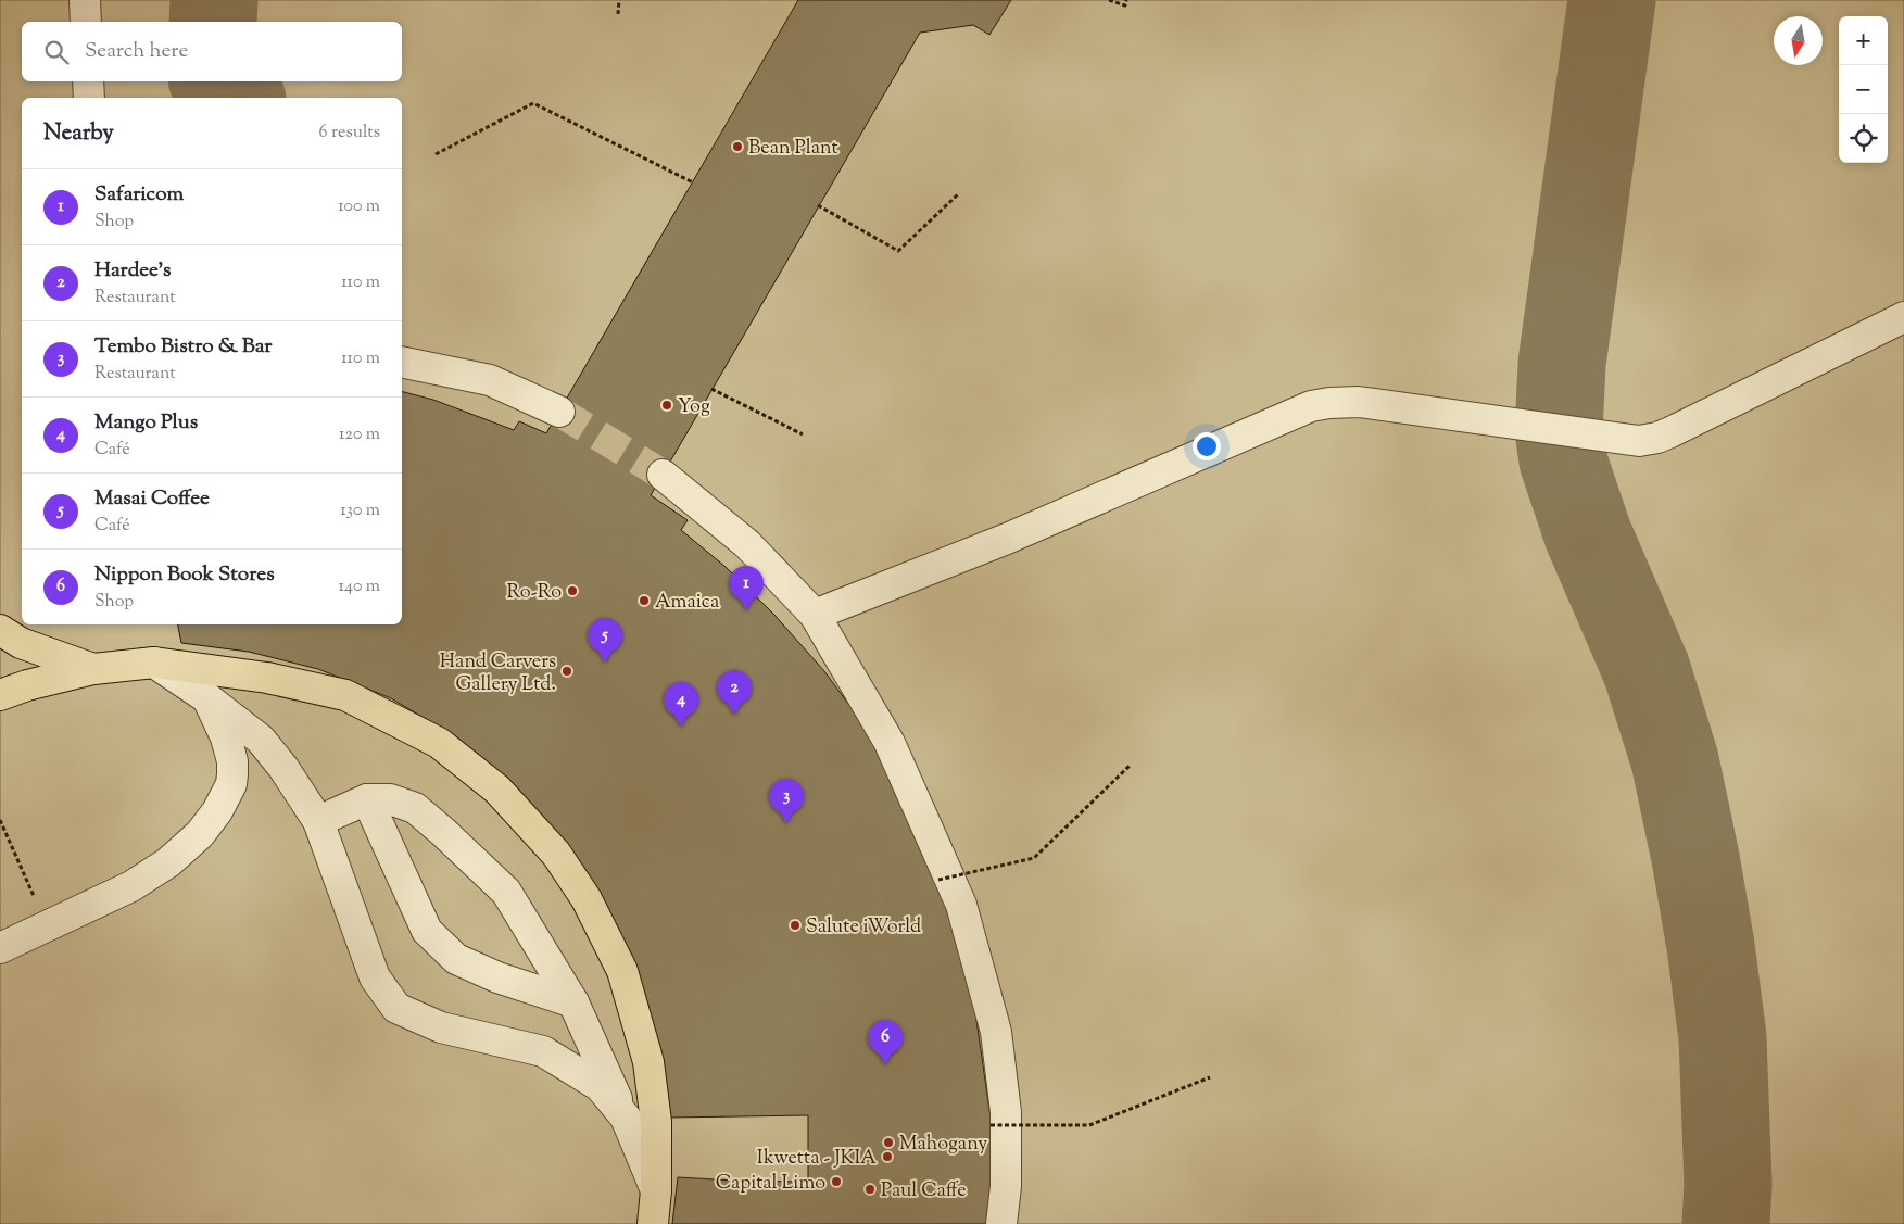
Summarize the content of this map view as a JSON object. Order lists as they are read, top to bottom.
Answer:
{
  "places": [
    "Bean Plant",
    "Yog",
    "Ro-Ro",
    "Amaica",
    "Hand Carvers Gallery Ltd.",
    "Salute iWorld",
    "Mahogany",
    "Ikwetta - JKIA",
    "Capital Limo",
    "Paul Caffe"
  ],
  "north": "bottom",
  "page": {
    "map_buttons": ["+", "−"],
    "search": "Search here",
    "heading": ["Nearby", "6 results"],
    "list": [
      {
        "mark": "1",
        "name": "Safaricom",
        "note": "Shop",
        "value": "100 m"
      },
      {
        "mark": "2",
        "name": "Hardee's",
        "note": "Restaurant",
        "value": "110 m"
      },
      {
        "mark": "3",
        "name": "Tembo Bistro & Bar",
        "note": "Restaurant",
        "value": "110 m"
      },
      {
        "mark": "4",
        "name": "Mango Plus",
        "note": "Café",
        "value": "120 m"
      },
      {
        "mark": "5",
        "name": "Masai Coffee",
        "note": "Café",
        "value": "130 m"
      },
      {
        "mark": "6",
        "name": "Nippon Book Stores",
        "note": "Shop",
        "value": "140 m"
      }
    ],
    "pins": [
      "1",
      "5",
      "2",
      "4",
      "3",
      "6"
    ]
  }
}
